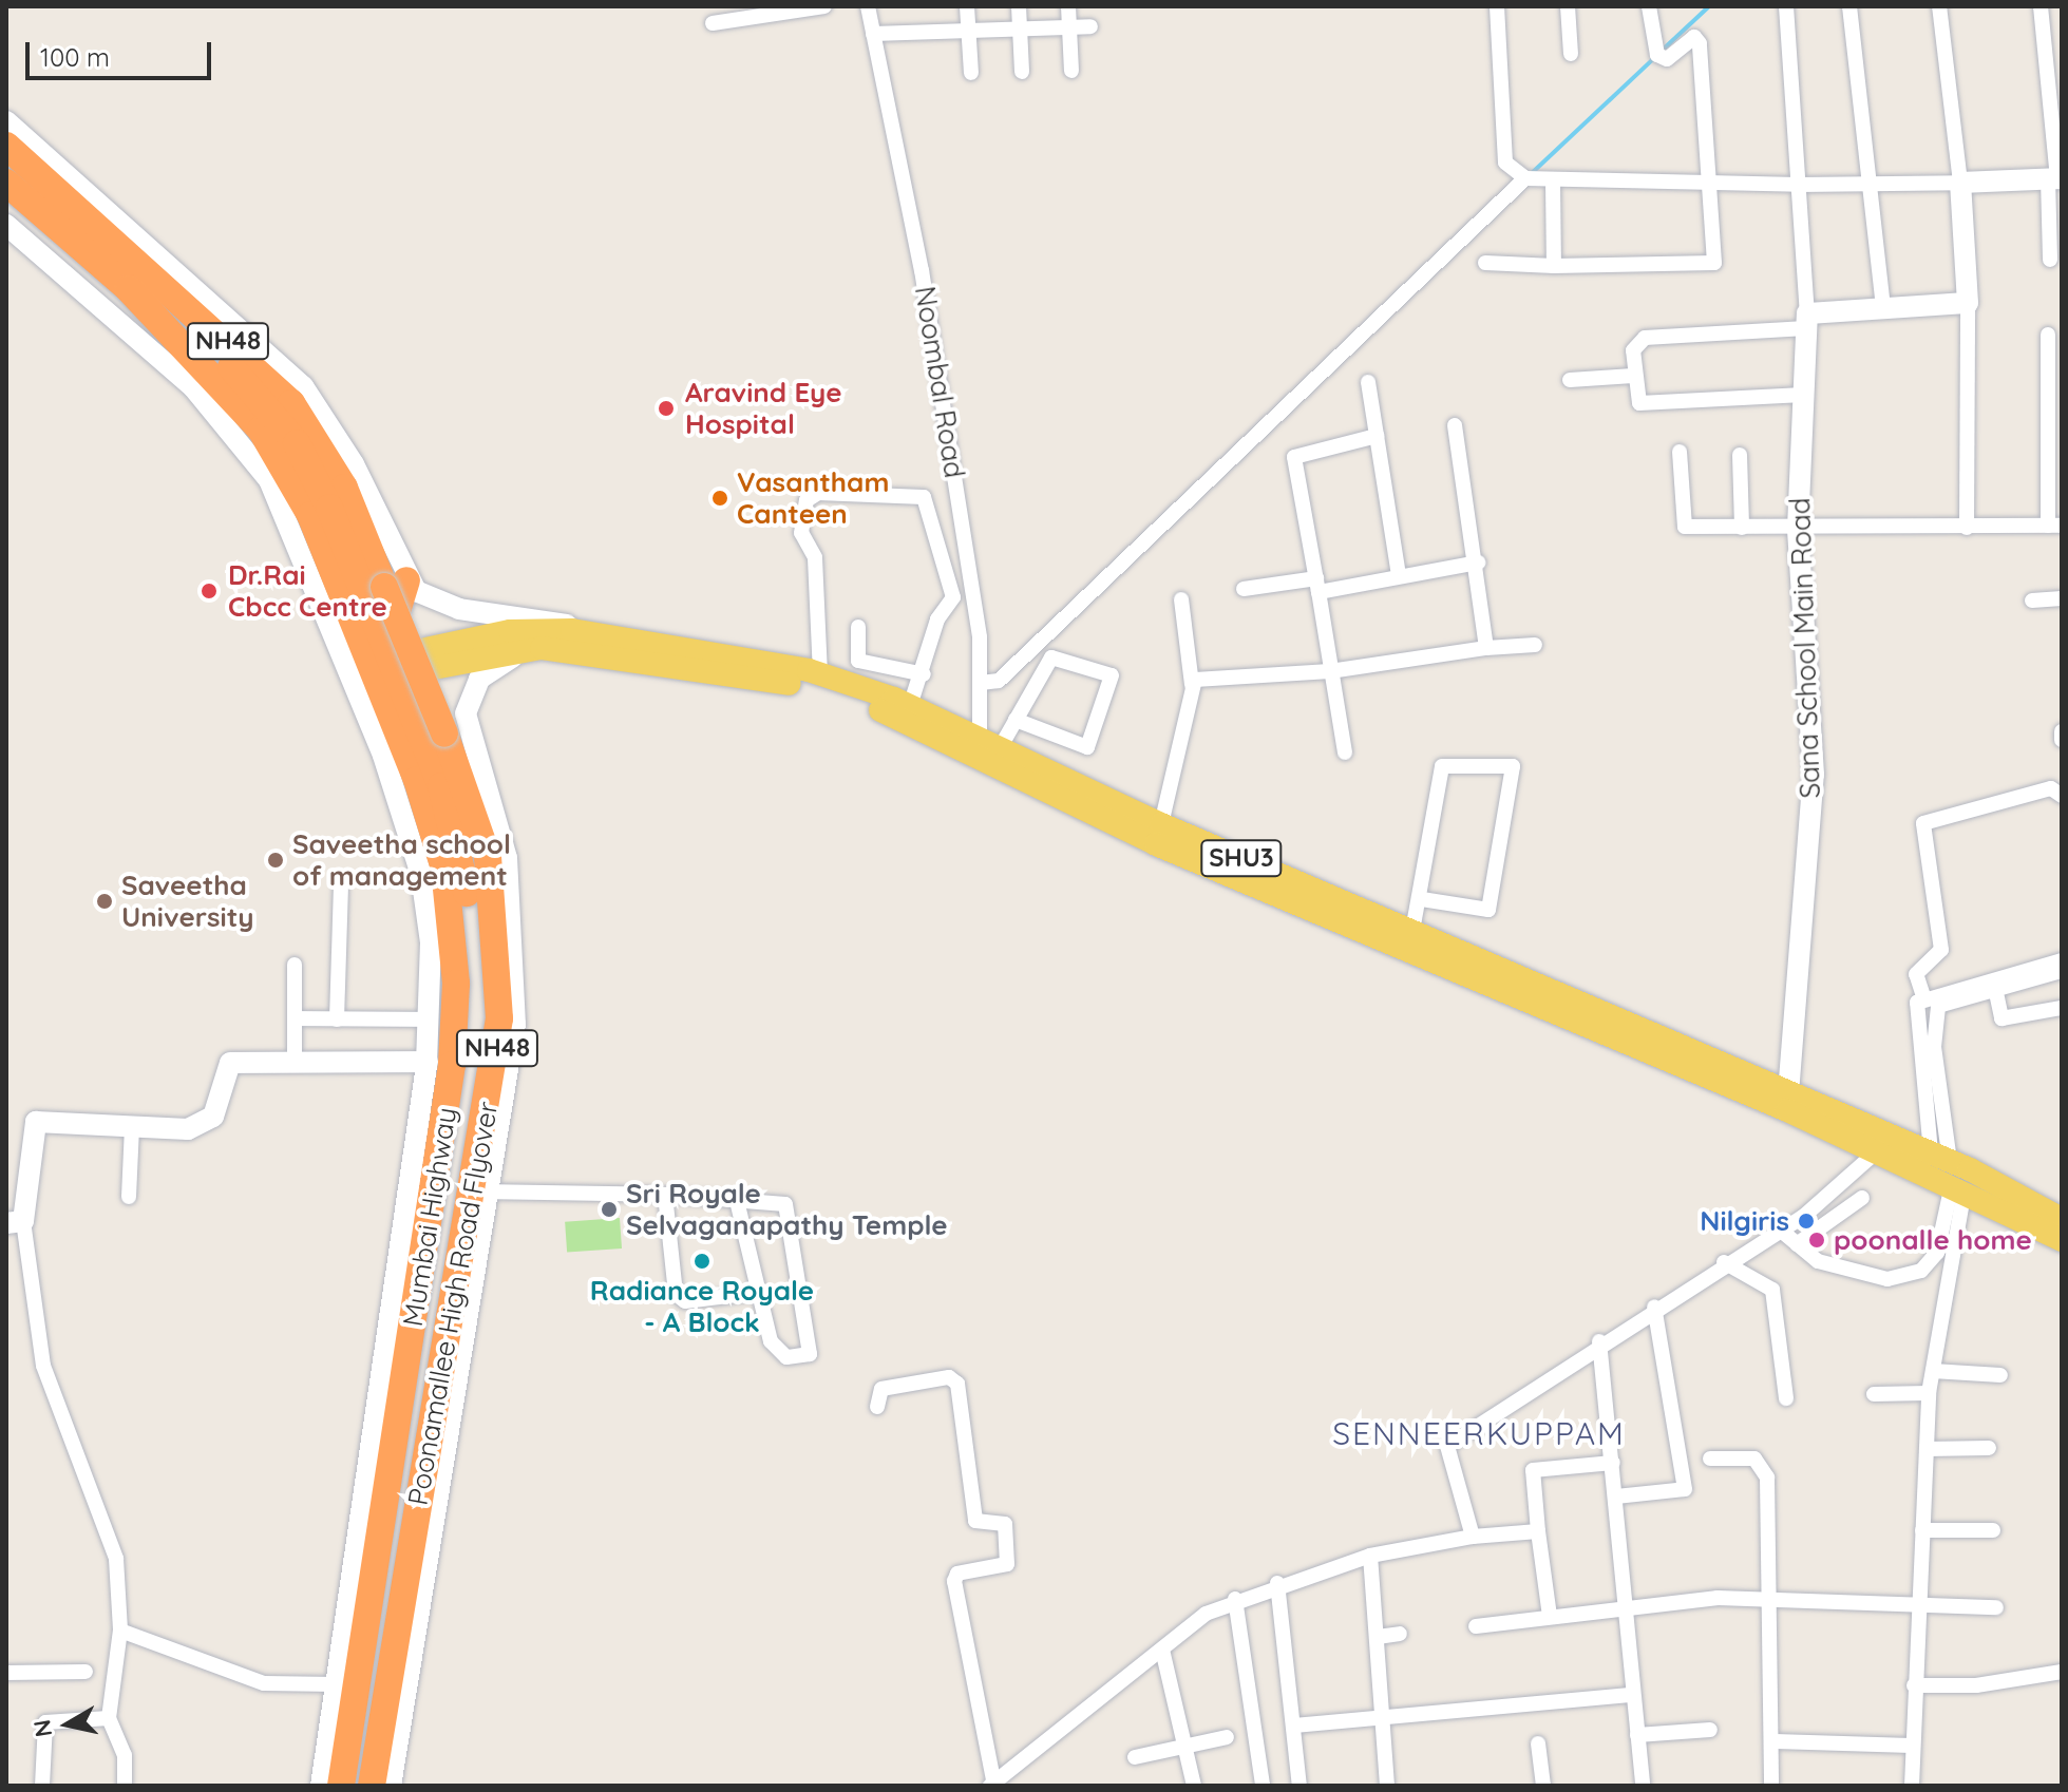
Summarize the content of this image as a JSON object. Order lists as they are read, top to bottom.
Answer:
{
  "streets": {
    "highway": ["NH48", "Mumbai Highway", "Poonamallee High Road Flyover"],
    "main road": ["SHU3"],
    "street": ["Noombal Road", "Sana School Main Road"]
  },
  "crossings": [
    ["NH48", "Poonamallee High Road Flyover"],
    ["Noombal Road", "SHU3"],
    ["Sana School Main Road", "SHU3"]
  ],
  "districts": ["SENNEERKUPPAM"],
  "places": [
    "Aravind Eye Hospital",
    "Vasantham Canteen",
    "Dr.Rai Cbcc Centre",
    "Saveetha school of management",
    "Saveetha University",
    "Sri Royale Selvaganapathy Temple",
    "Nilgiris",
    "poonalle home",
    "Radiance Royale - A Block"
  ],
  "scale_bar": "100 m",
  "north": "left"
}
